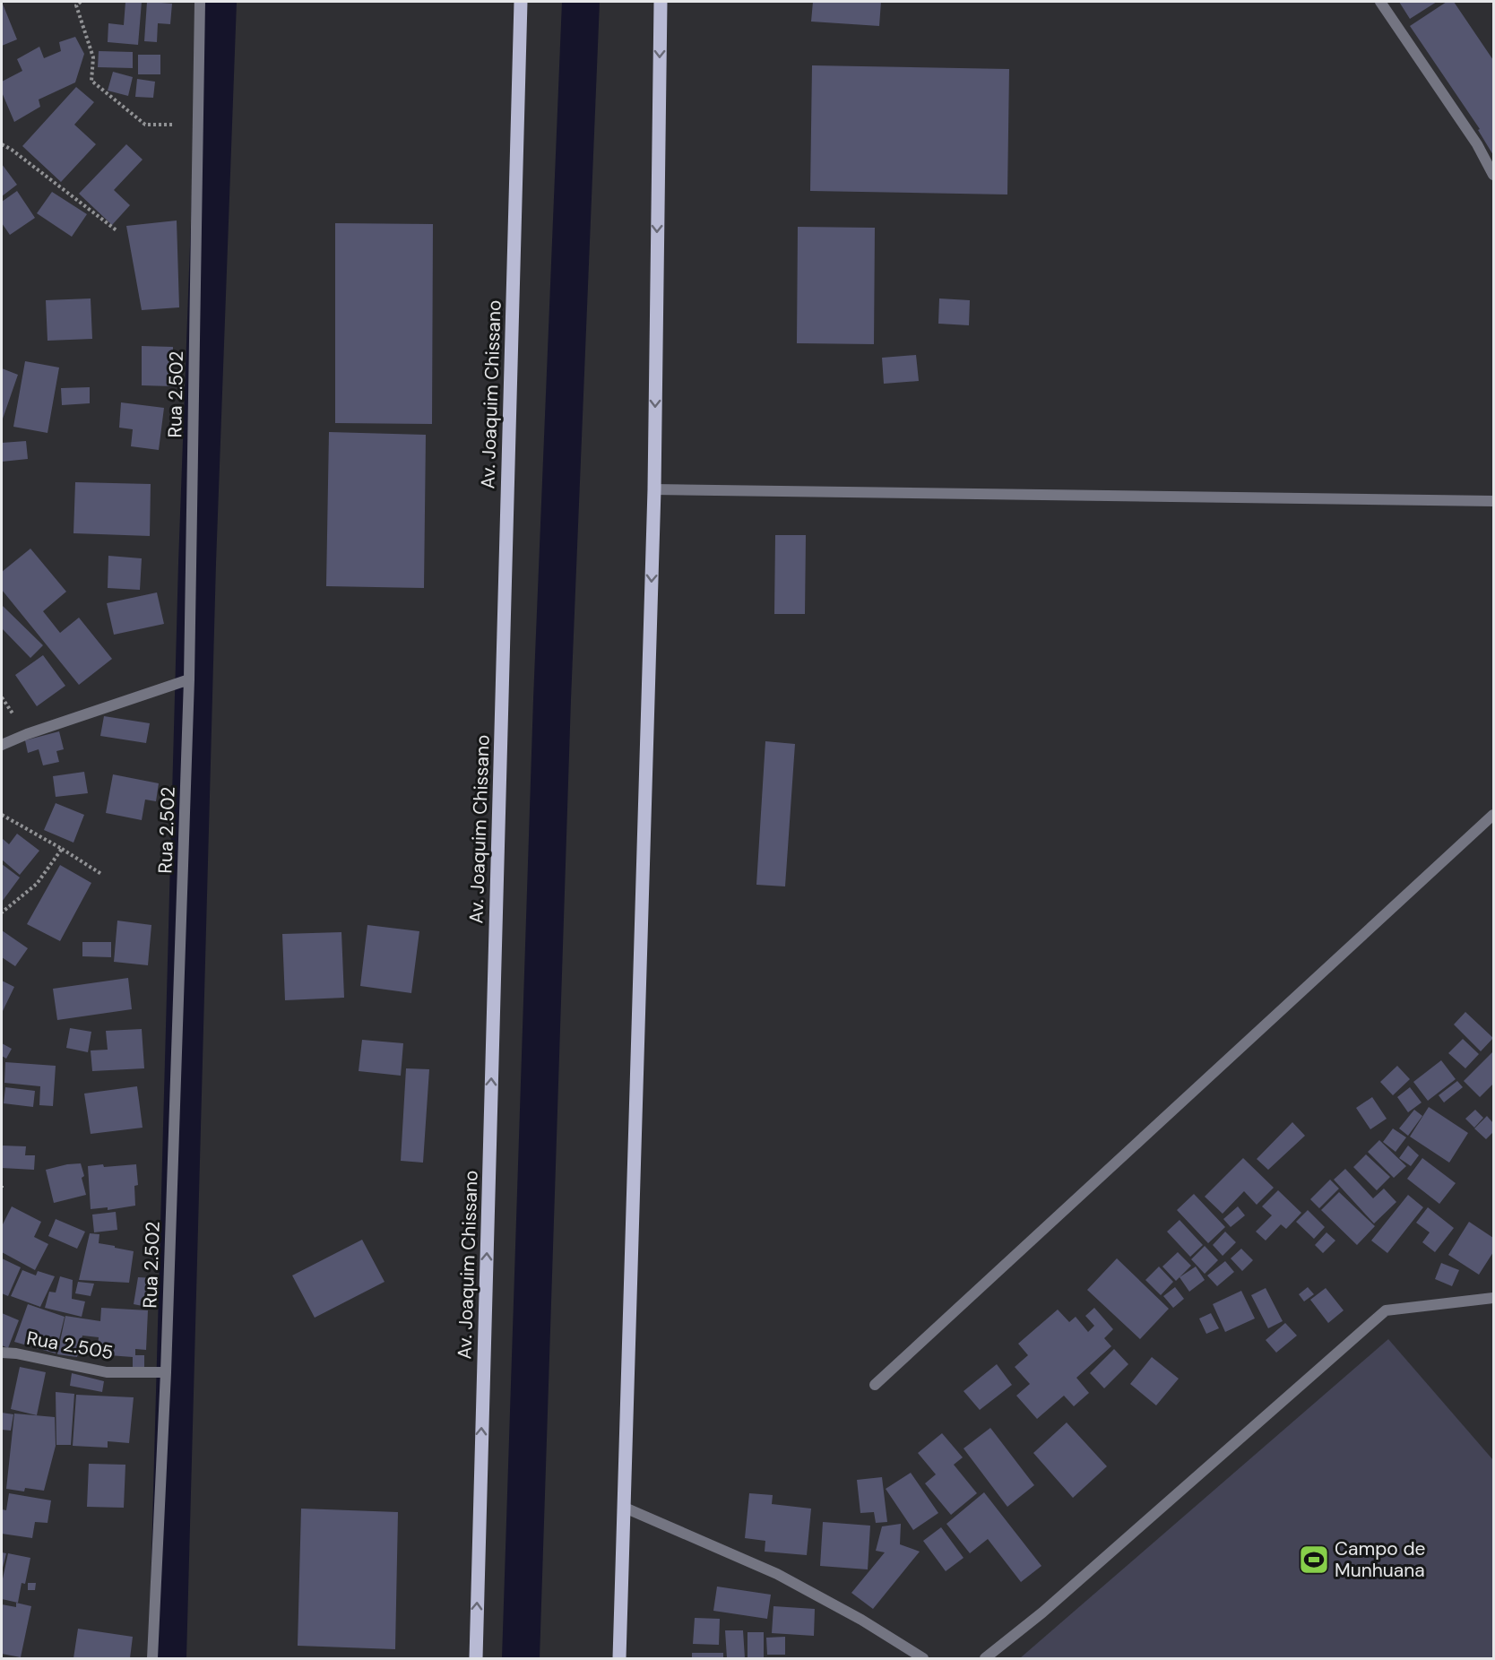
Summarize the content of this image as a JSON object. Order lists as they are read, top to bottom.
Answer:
{
  "streets": {
    "main road": ["Av. Joaquim Chissano"],
    "street": ["Rua 2.502", "Rua 2.505"]
  },
  "crossings": [
    ["Rua 2.502", "Rua 2.505"]
  ],
  "one_way": ["Av. Joaquim Chissano"],
  "places": {
    "sports": ["Campo de Munhuana"]
  }
}
